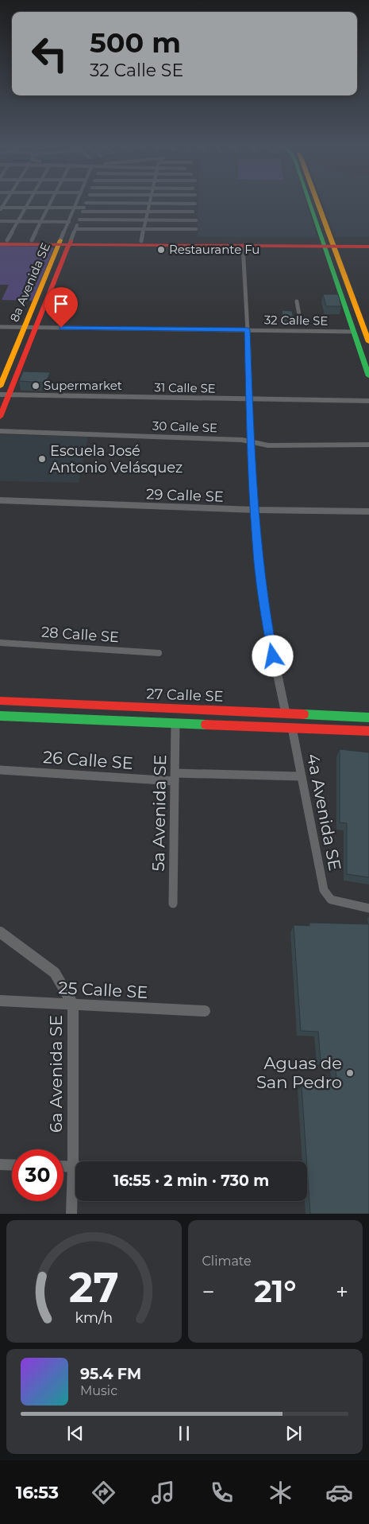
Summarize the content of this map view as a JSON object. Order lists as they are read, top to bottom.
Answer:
{
  "streets": {
    "main road": ["8a Avenida SE", "27 Calle SE"],
    "street": [
      "32 Calle SE",
      "31 Calle SE",
      "30 Calle SE",
      "29 Calle SE",
      "28 Calle SE",
      "26 Calle SE",
      "4a Avenida SE",
      "5a Avenida SE",
      "25 Calle SE",
      "6a Avenida SE"
    ]
  },
  "crossings": [
    ["8a Avenida SE", "32 Calle SE"],
    ["8a Avenida SE", "31 Calle SE"],
    ["27 Calle SE", "4a Avenida SE"],
    ["27 Calle SE", "5a Avenida SE"],
    ["26 Calle SE", "4a Avenida SE"],
    ["26 Calle SE", "5a Avenida SE"],
    ["25 Calle SE", "6a Avenida SE"]
  ],
  "places": [
    "Restaurante Fu",
    "Supermarket",
    "Escuela José Antonio Velásquez",
    "Aguas de San Pedro"
  ],
  "page": {
    "turn": ["500 m", "32 Calle SE"],
    "limit": "30",
    "trip": "16:55 · 2 min · 730 m",
    "tile": "Climate",
    "heat": ["−", "21°", "+"],
    "song": ["95.4 FM", "Music"],
    "tabs": "16:53",
    "gauge": ["27", "km/h"]
  }
}
